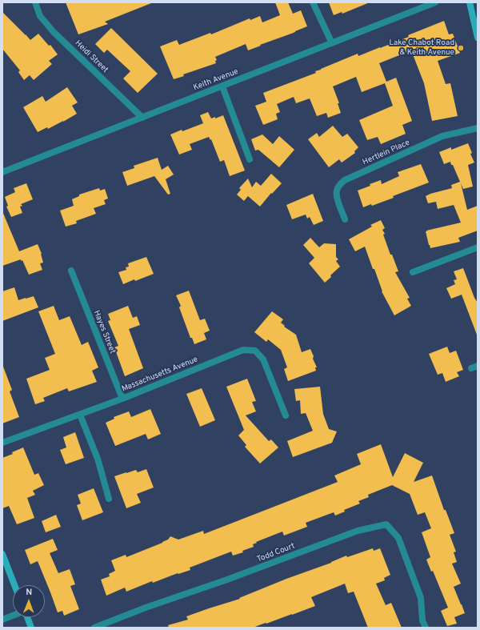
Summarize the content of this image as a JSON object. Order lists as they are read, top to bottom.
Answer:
{
  "streets": {
    "street": [
      "Heidi Street",
      "Keith Avenue",
      "Hertlein Place",
      "Hayes Street",
      "Massachusetts Avenue",
      "Todd Court"
    ]
  },
  "crossings": [
    ["Heidi Street", "Keith Avenue"],
    ["Hayes Street", "Massachusetts Avenue"]
  ],
  "places": ["Lake Chabot Road & Keith Avenue"],
  "north": "top"
}
